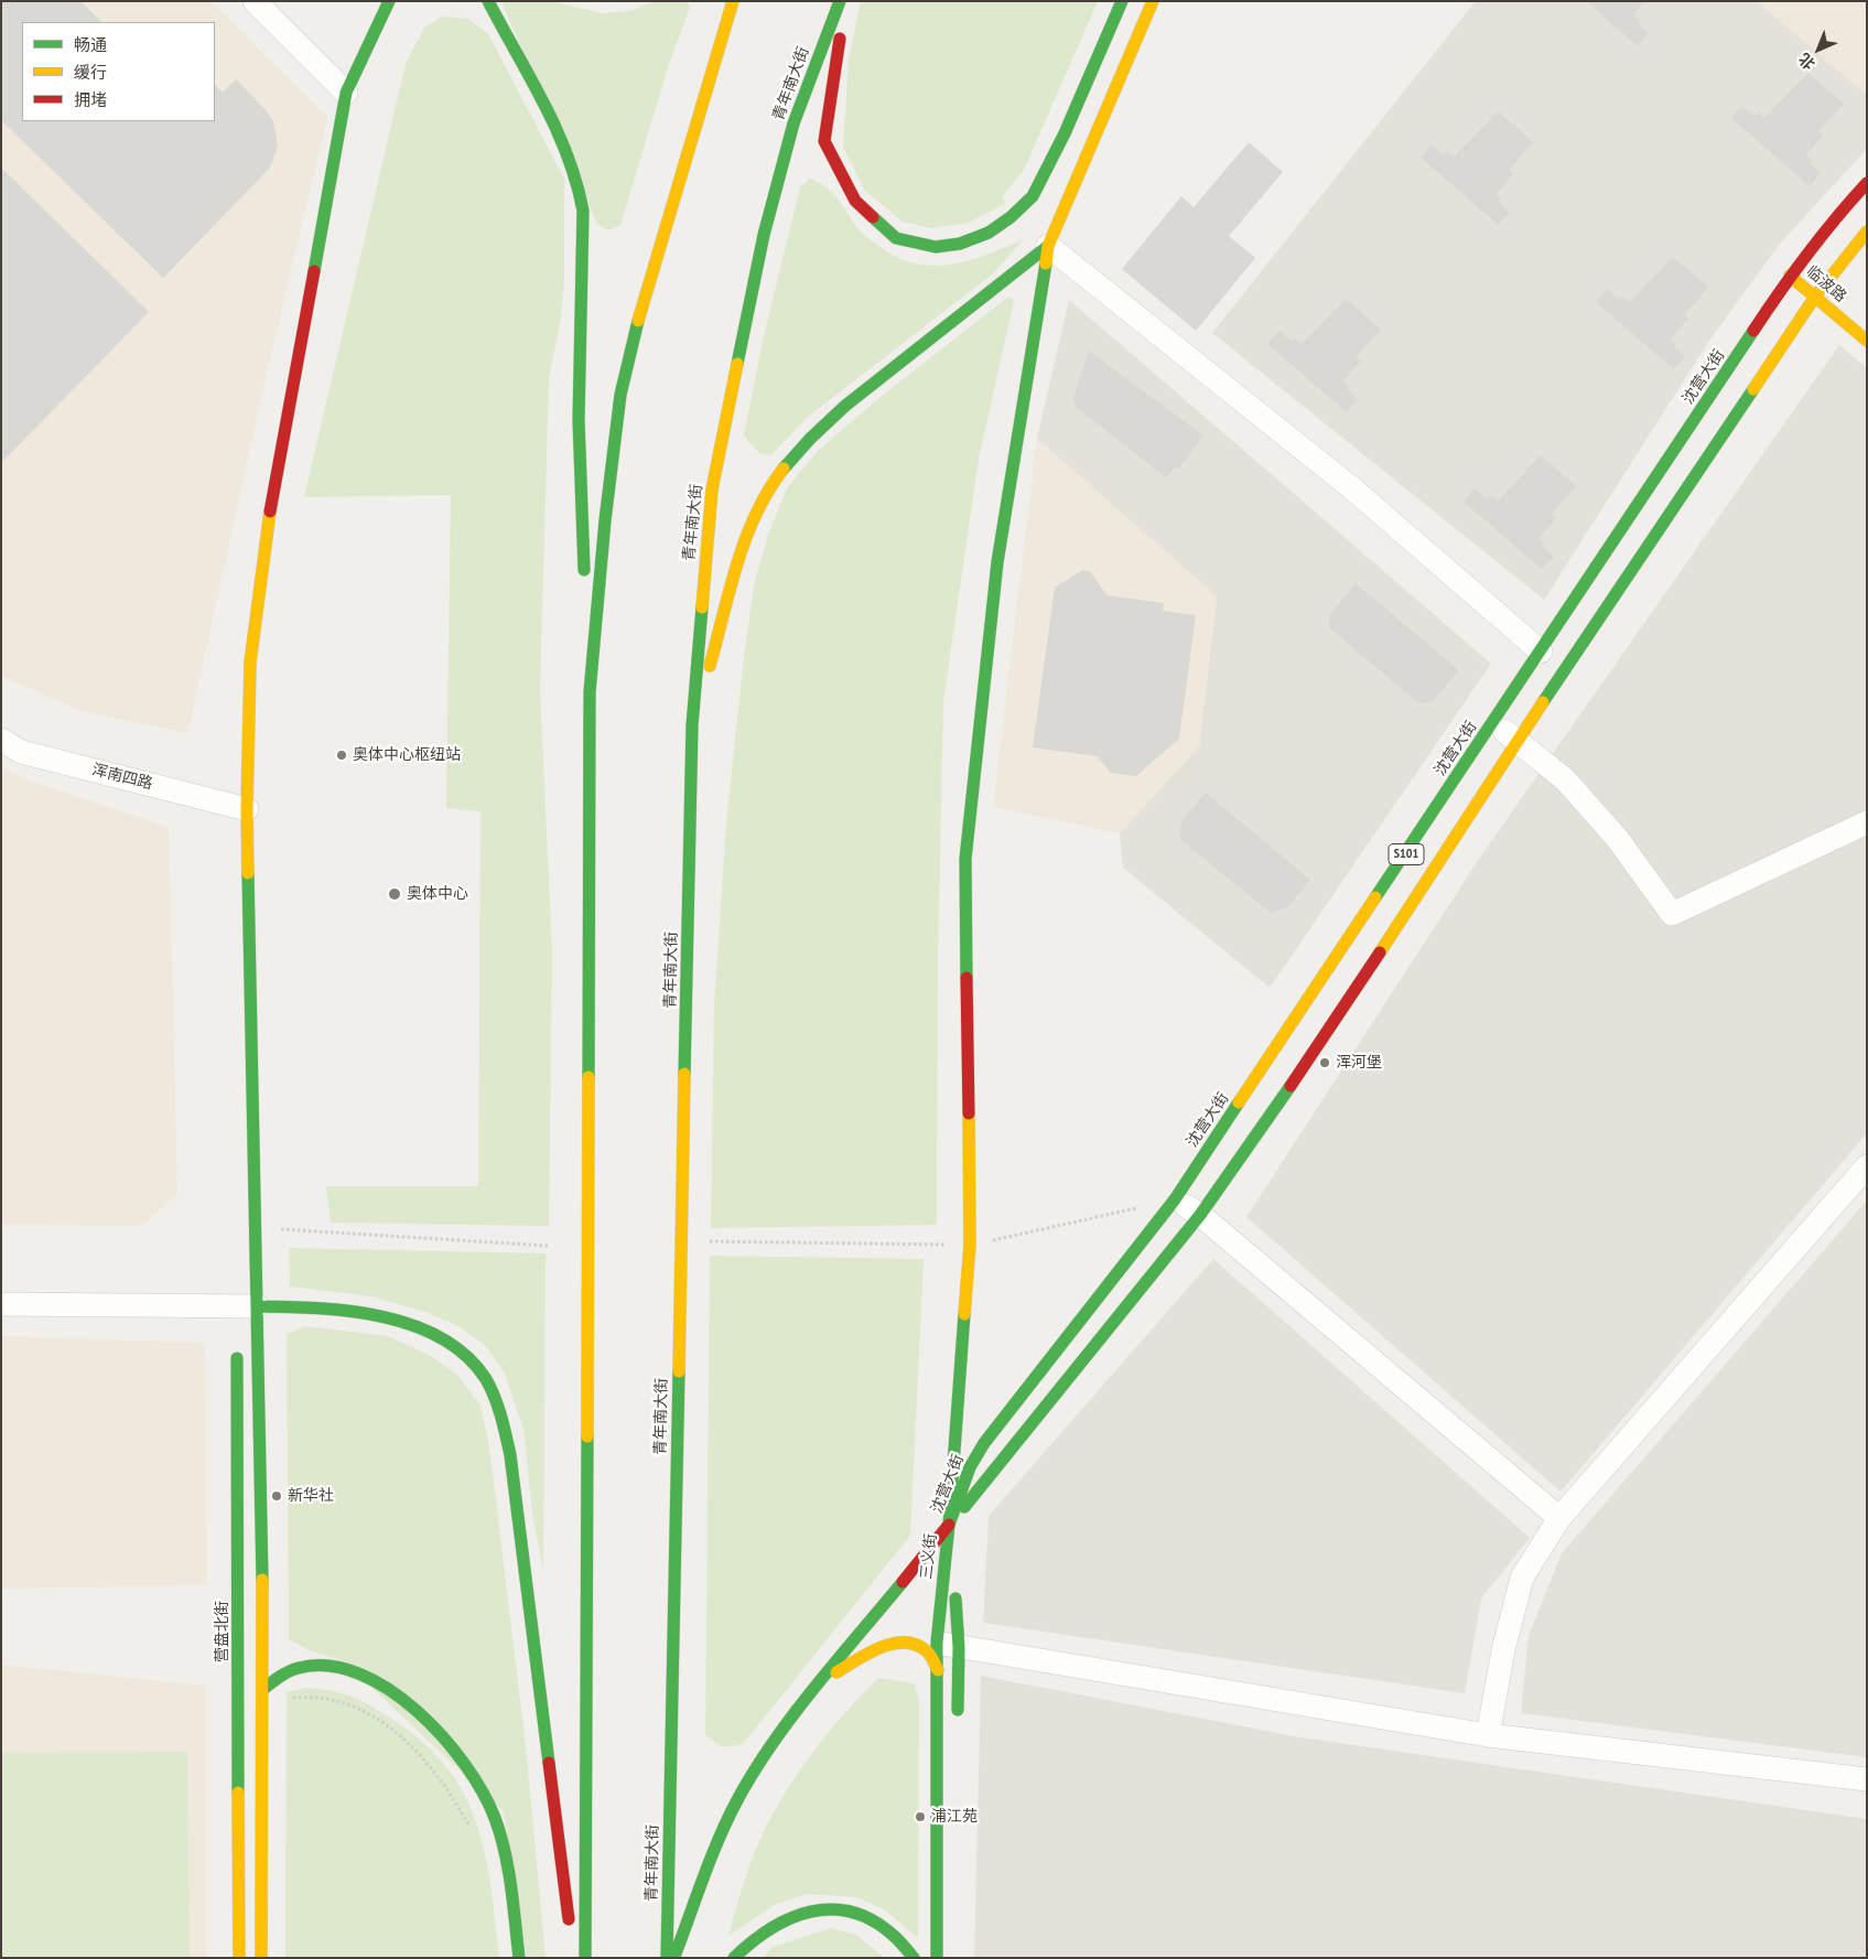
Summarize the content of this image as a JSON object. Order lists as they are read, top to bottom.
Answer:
{
  "streets": {
    "main road": [
      "青年南大街",
      "临波路",
      "沈营大街",
      "S101",
      "三义街",
      "营盘北街"
    ],
    "street": ["浑南四路"]
  },
  "crossings": [
    ["临波路", "沈营大街"],
    ["沈营大街", "三义街"]
  ],
  "places": [
    "奥体中心枢纽站",
    "奥体中心",
    "浑河堡",
    "新华社",
    "浦江苑"
  ],
  "legend": ["畅通", "缓行", "拥堵"],
  "north": "bottom left"
}
